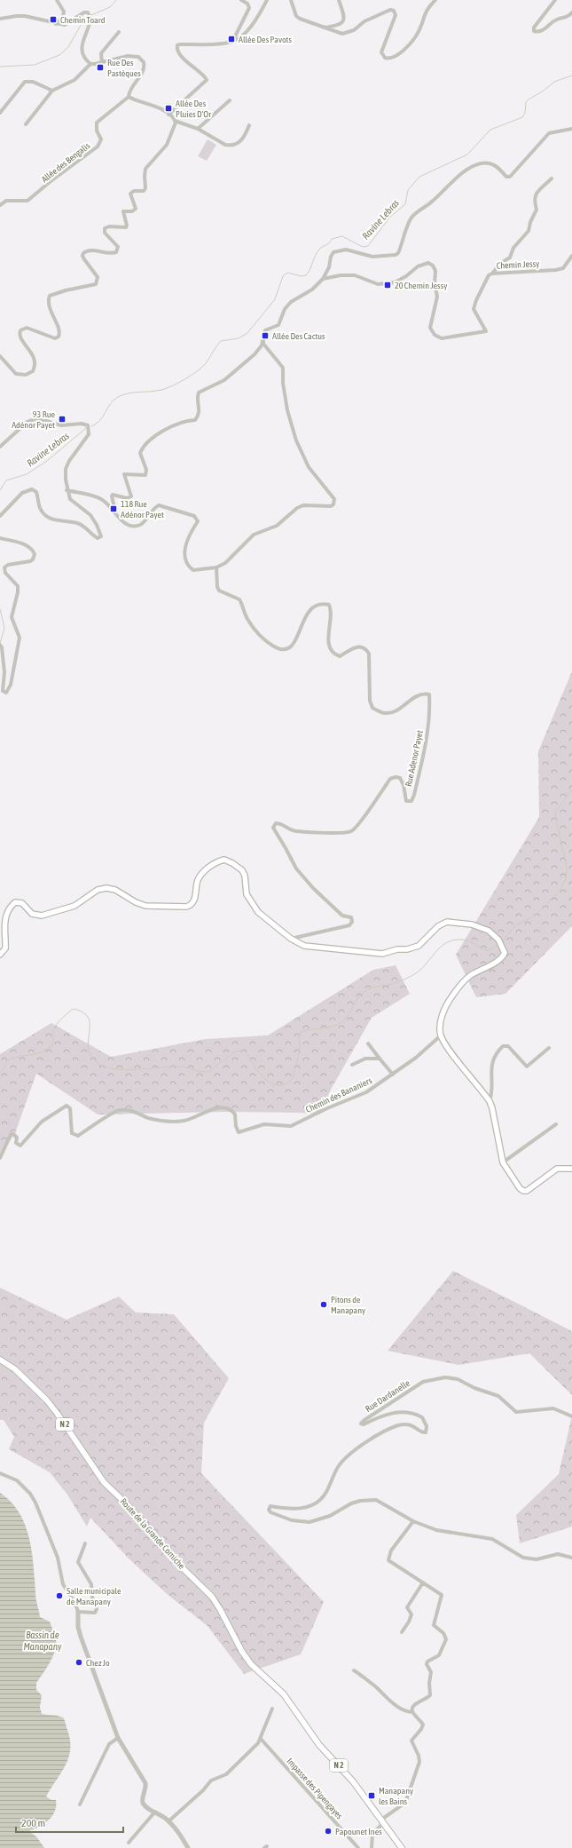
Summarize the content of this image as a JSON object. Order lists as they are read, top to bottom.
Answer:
{
  "streets": {
    "main road": ["N 2", "Route de la Grande Corniche"],
    "street": [
      "Allée des Bengalis",
      "Chemin Jessy",
      "Rue Adenor Payet",
      "Chemin des Bananiers",
      "Rue Dardanelle",
      "Impasse des Pipengayes"
    ]
  },
  "water": ["Ravine Lebras", "Bassin de Manapany"],
  "places": {
    "transit": [
      "Chemin Toard",
      "Allée Des Pavots",
      "Rue Des Pastèques",
      "Allée Des Pluies D'Or",
      "20 Chemin Jessy",
      "Allée Des Cactus",
      "93 Rue Adénor Payet",
      "118 Rue Adénor Payet",
      "Manapany les Bains"
    ],
    "other": [
      "Pitons de Manapany",
      "Salle municipale de Manapany",
      "Chez Jo",
      "Papounet Ines"
    ]
  },
  "scale_bar": "200 m"
}
